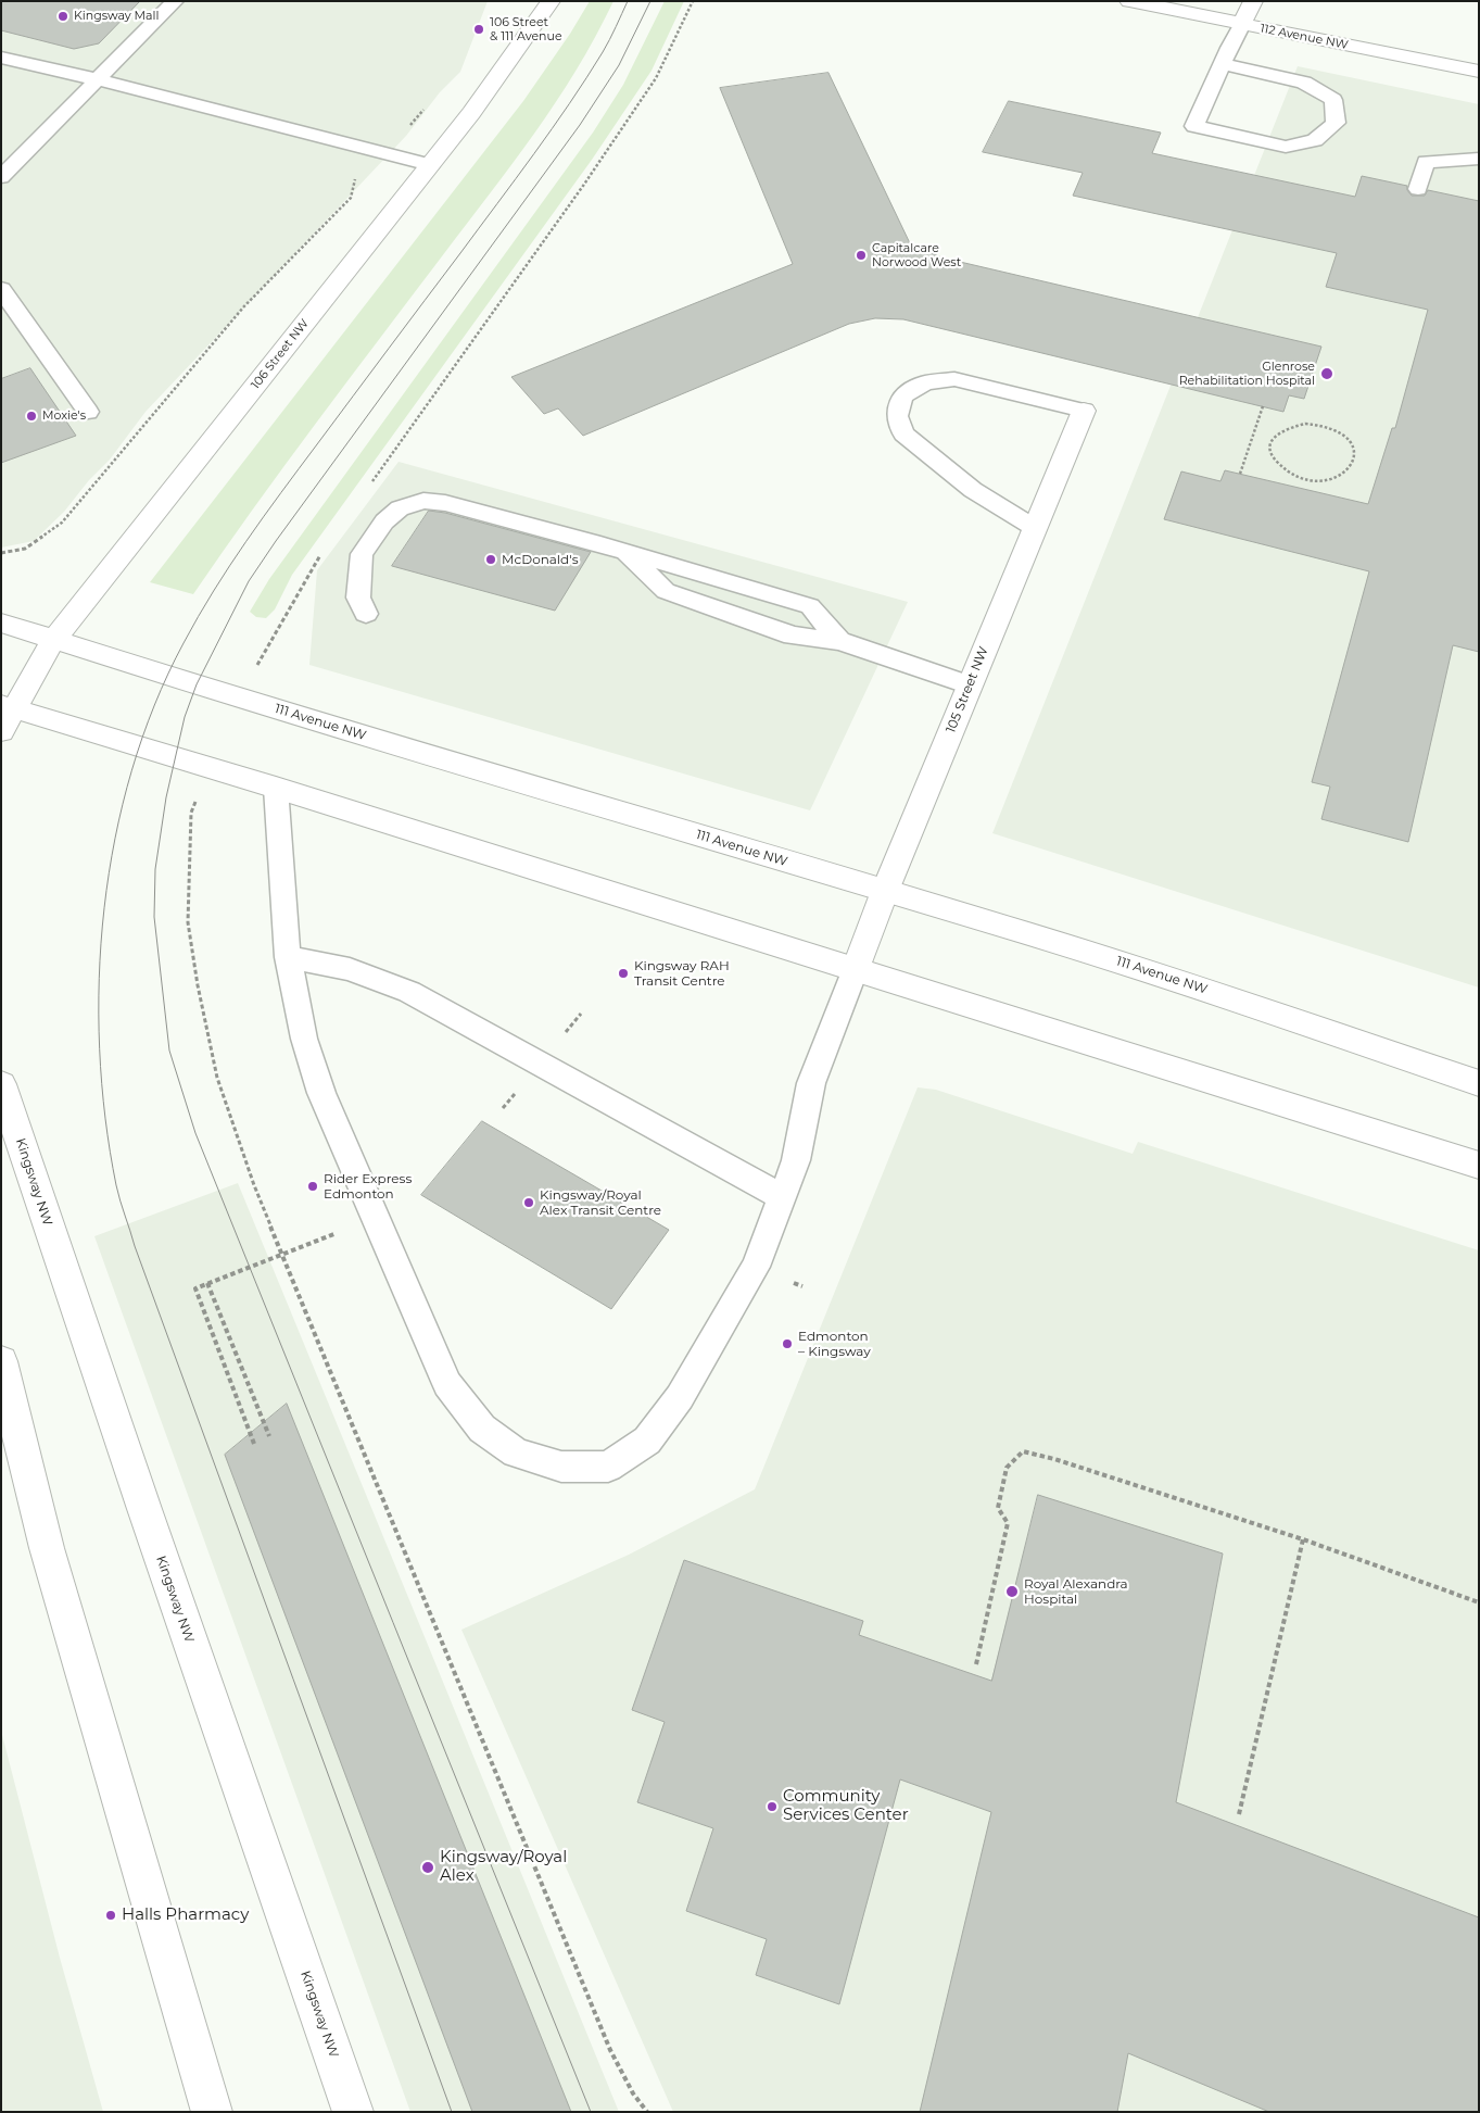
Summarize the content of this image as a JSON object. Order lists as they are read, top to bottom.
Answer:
{
  "streets": {
    "main road": [
      "112 Avenue NW",
      "106 Street NW",
      "105 Street NW",
      "111 Avenue NW",
      "Kingsway NW"
    ]
  },
  "crossings": [
    ["106 Street NW", "111 Avenue NW"],
    ["105 Street NW", "111 Avenue NW"]
  ],
  "places": [
    "Kingsway Mall",
    "106 Street & 111 Avenue",
    "Capitalcare Norwood West",
    "Glenrose Rehabilitation Hospital",
    "Moxie's",
    "McDonald's",
    "Kingsway RAH Transit Centre",
    "Rider Express Edmonton",
    "Kingsway/Royal Alex Transit Centre",
    "Edmonton – Kingsway",
    "Royal Alexandra Hospital",
    "Community Services Center",
    "Kingsway/Royal Alex",
    "Halls Pharmacy"
  ]
}
